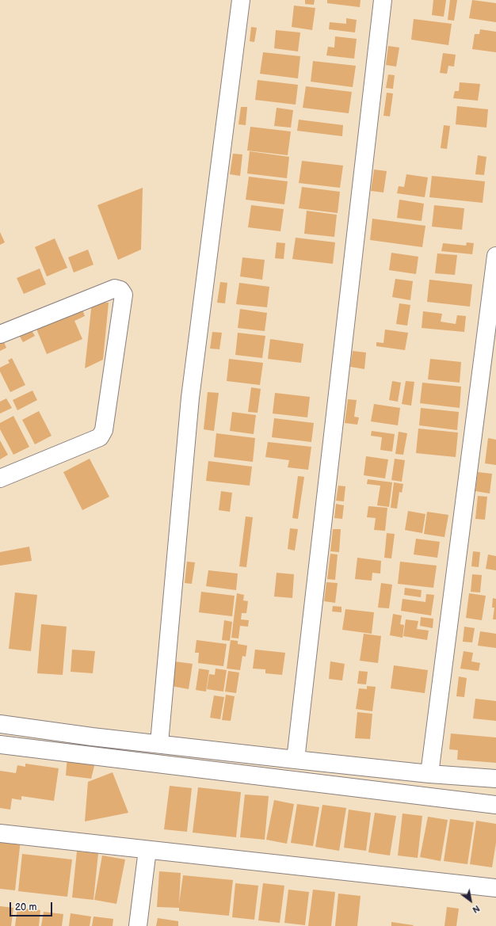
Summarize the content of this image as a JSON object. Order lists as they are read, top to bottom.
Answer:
{
  "scale_bar": "20 m",
  "north": "bottom right"
}
